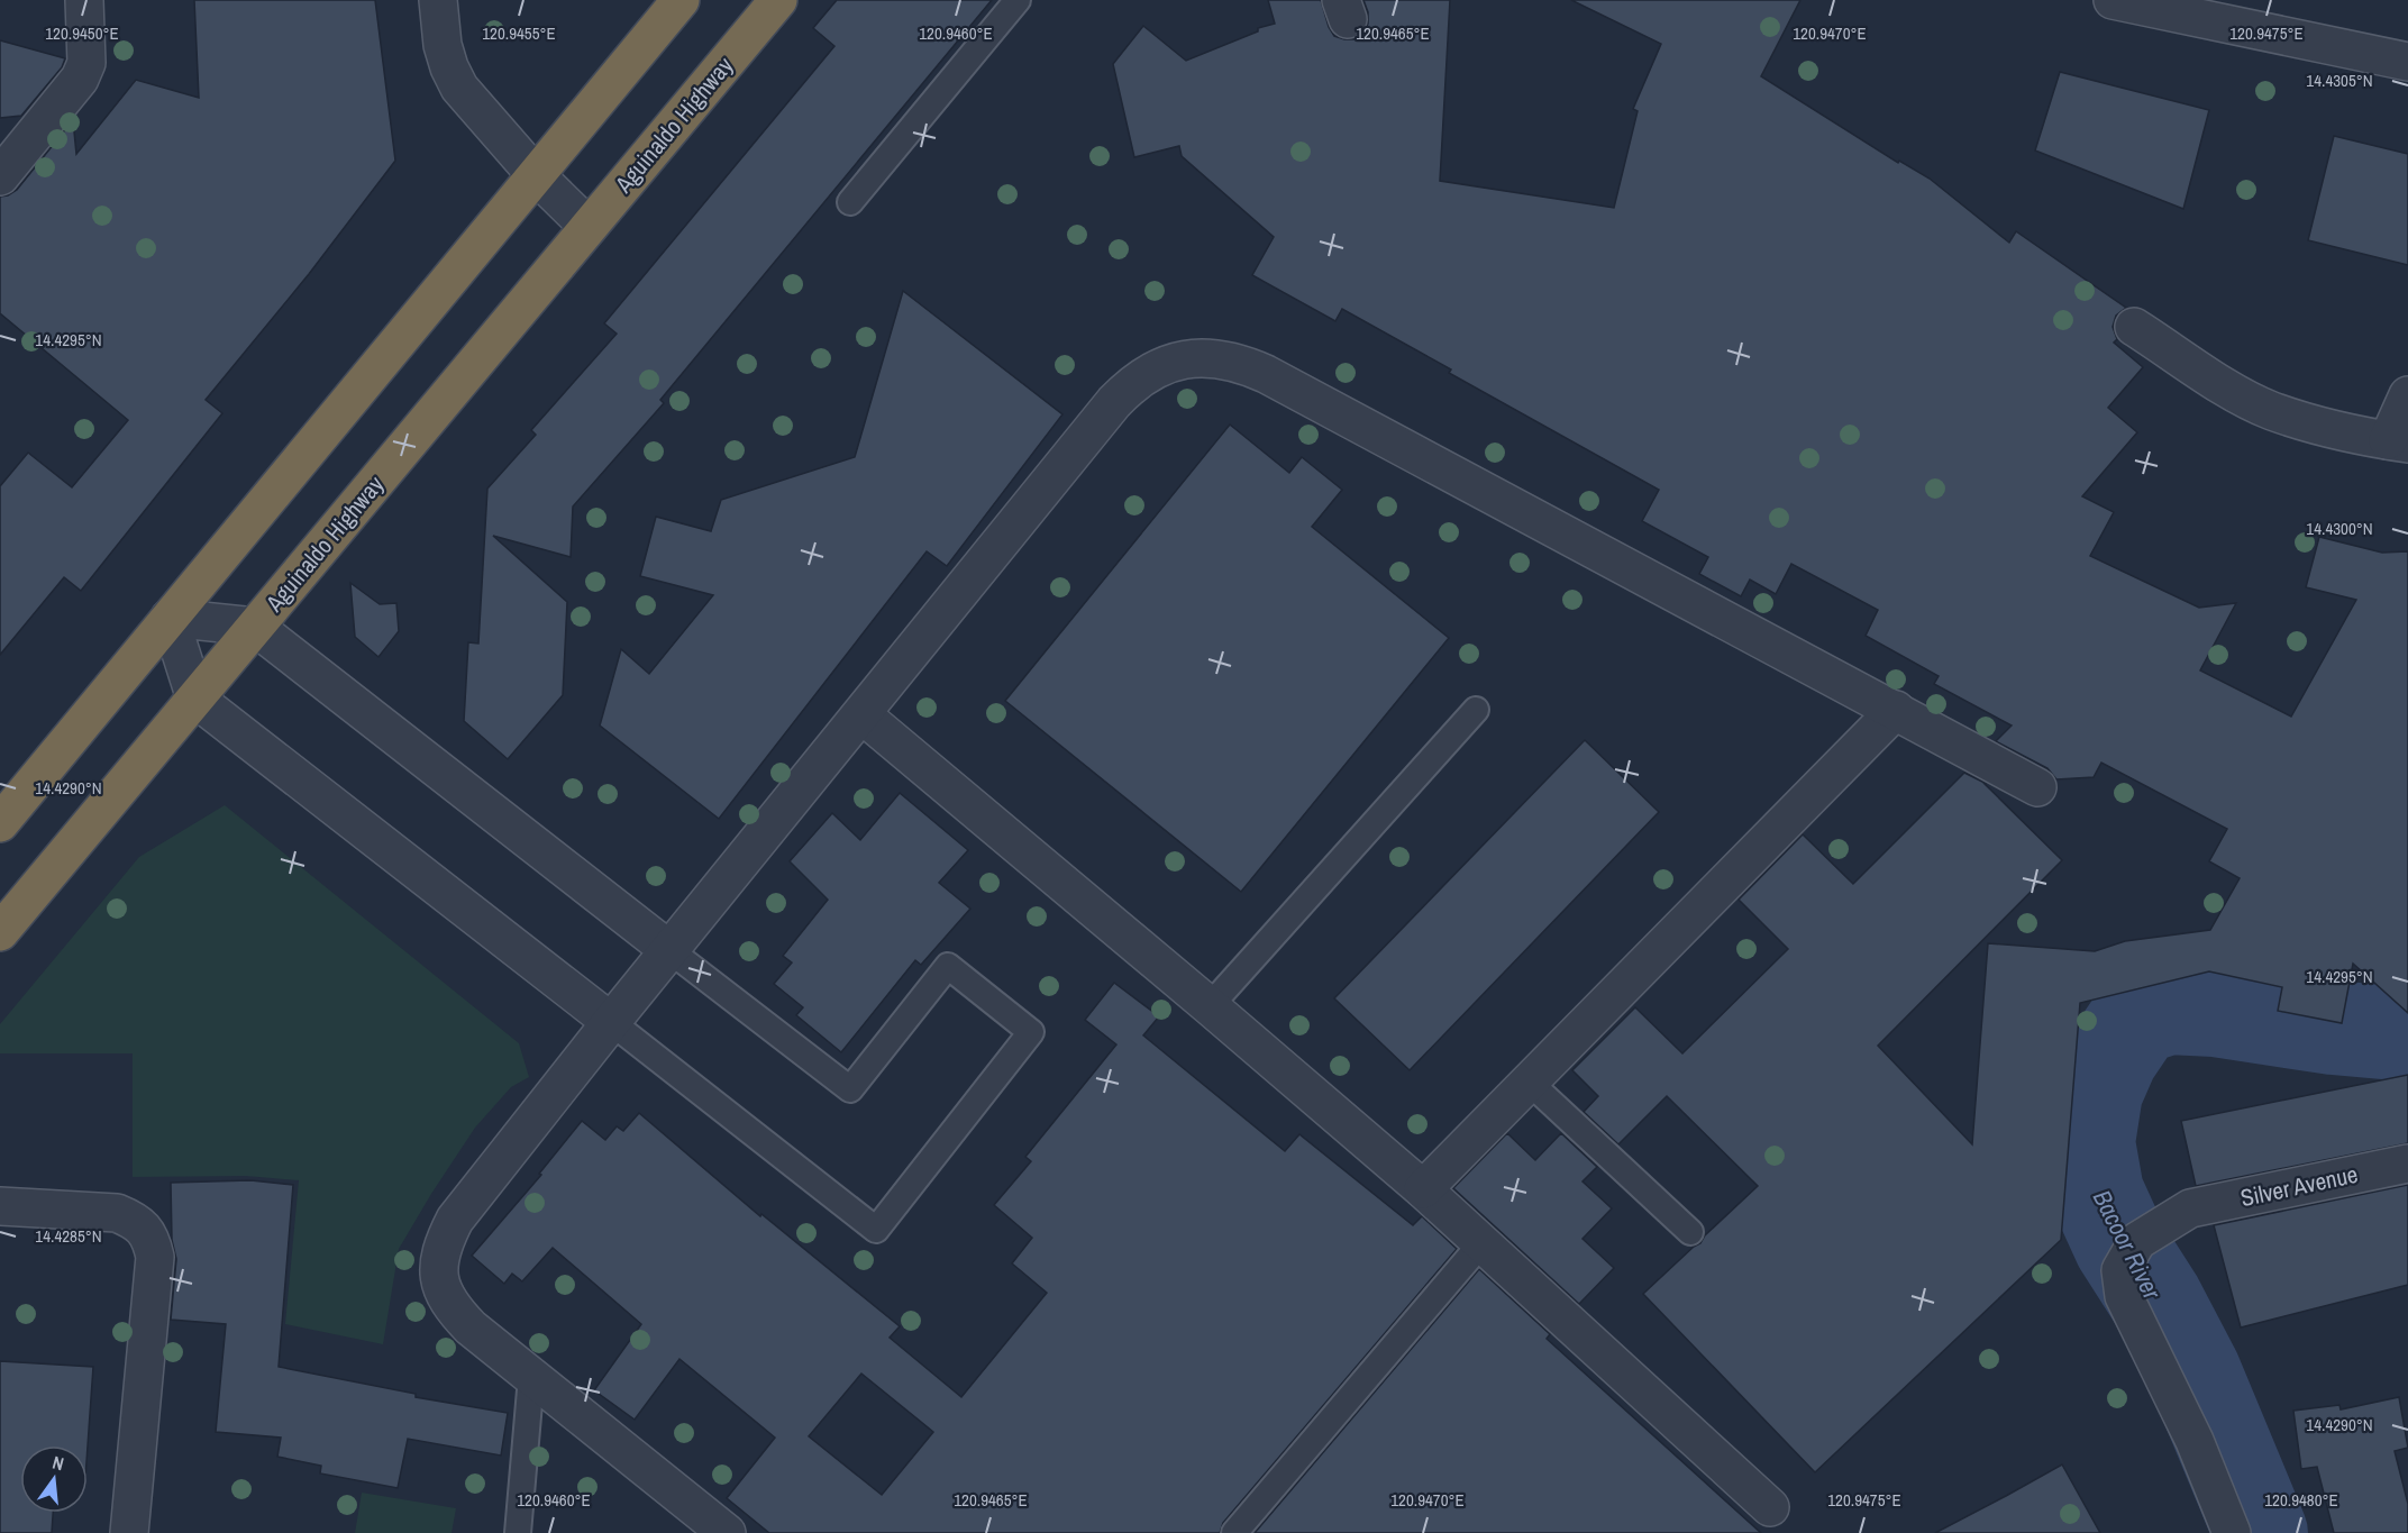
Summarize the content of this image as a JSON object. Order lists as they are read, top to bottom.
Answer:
{
  "streets": {
    "highway": ["Aguinaldo Highway"],
    "street": ["Silver Avenue"]
  },
  "water": ["Bacoor River"],
  "north": "top",
  "coordinates": [
    "120.9450°E",
    "120.9455°E",
    "120.9460°E",
    "120.9465°E",
    "120.9470°E",
    "120.9475°E",
    "14.4305°N",
    "14.4295°N",
    "14.4300°N",
    "14.4290°N",
    "14.4285°N",
    "120.9480°E"
  ]
}
